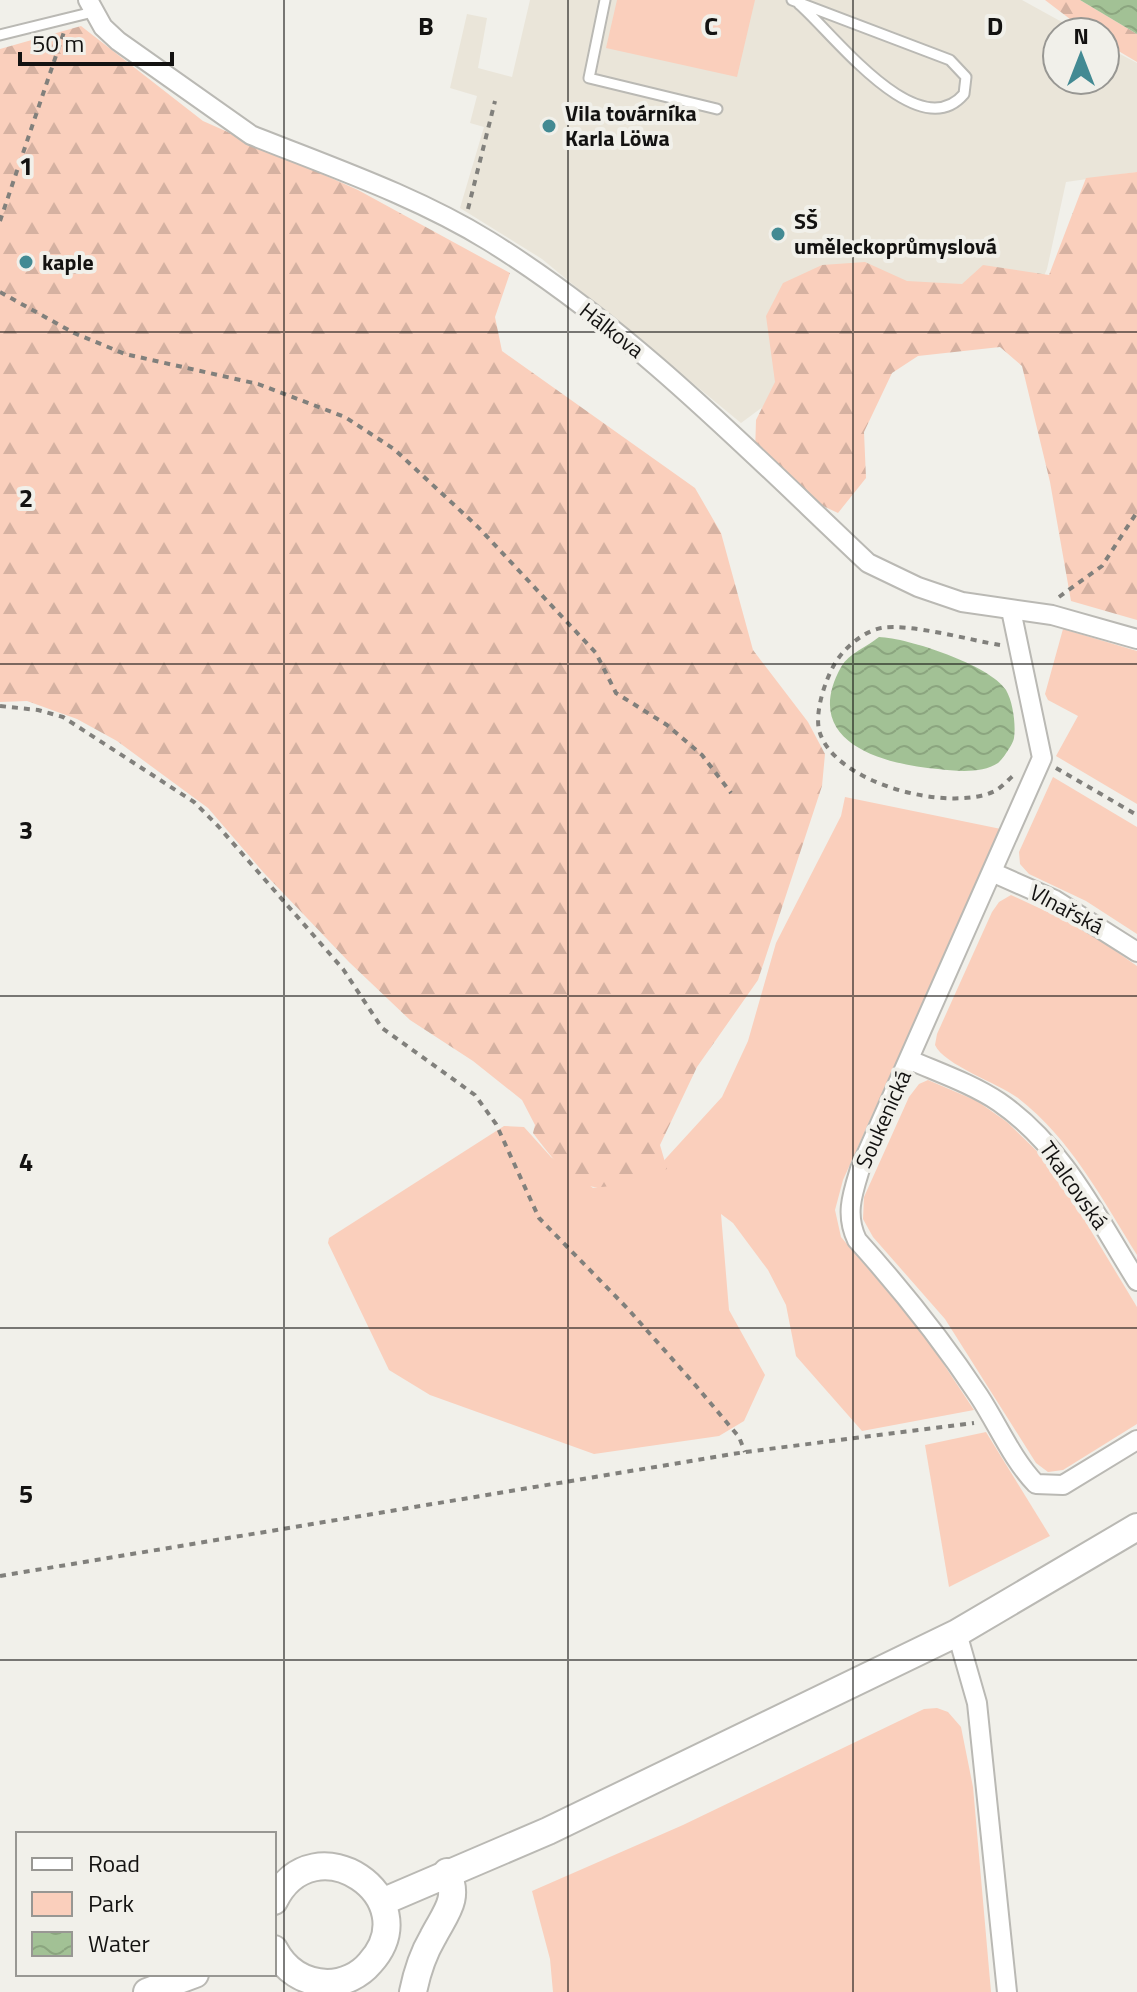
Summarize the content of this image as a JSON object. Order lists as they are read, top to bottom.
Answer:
{
  "streets": {
    "street": [
      "Hálkova",
      "Vlnařská",
      "Soukenická",
      "Tkalcovská"
    ]
  },
  "crossings": [
    ["Vlnařská", "Soukenická"],
    ["Soukenická", "Tkalcovská"]
  ],
  "places": ["Vila továrníka Karla Löwa", "SŠ uměleckoprůmyslová", "kaple"],
  "legend": ["Road", "Park", "Water"],
  "scale_bar": "50 m",
  "north": "top",
  "grid": {
    "columns": ["B", "C", "D"],
    "rows": [
      "1",
      "2",
      "3",
      "4",
      "5"
    ]
  }
}
